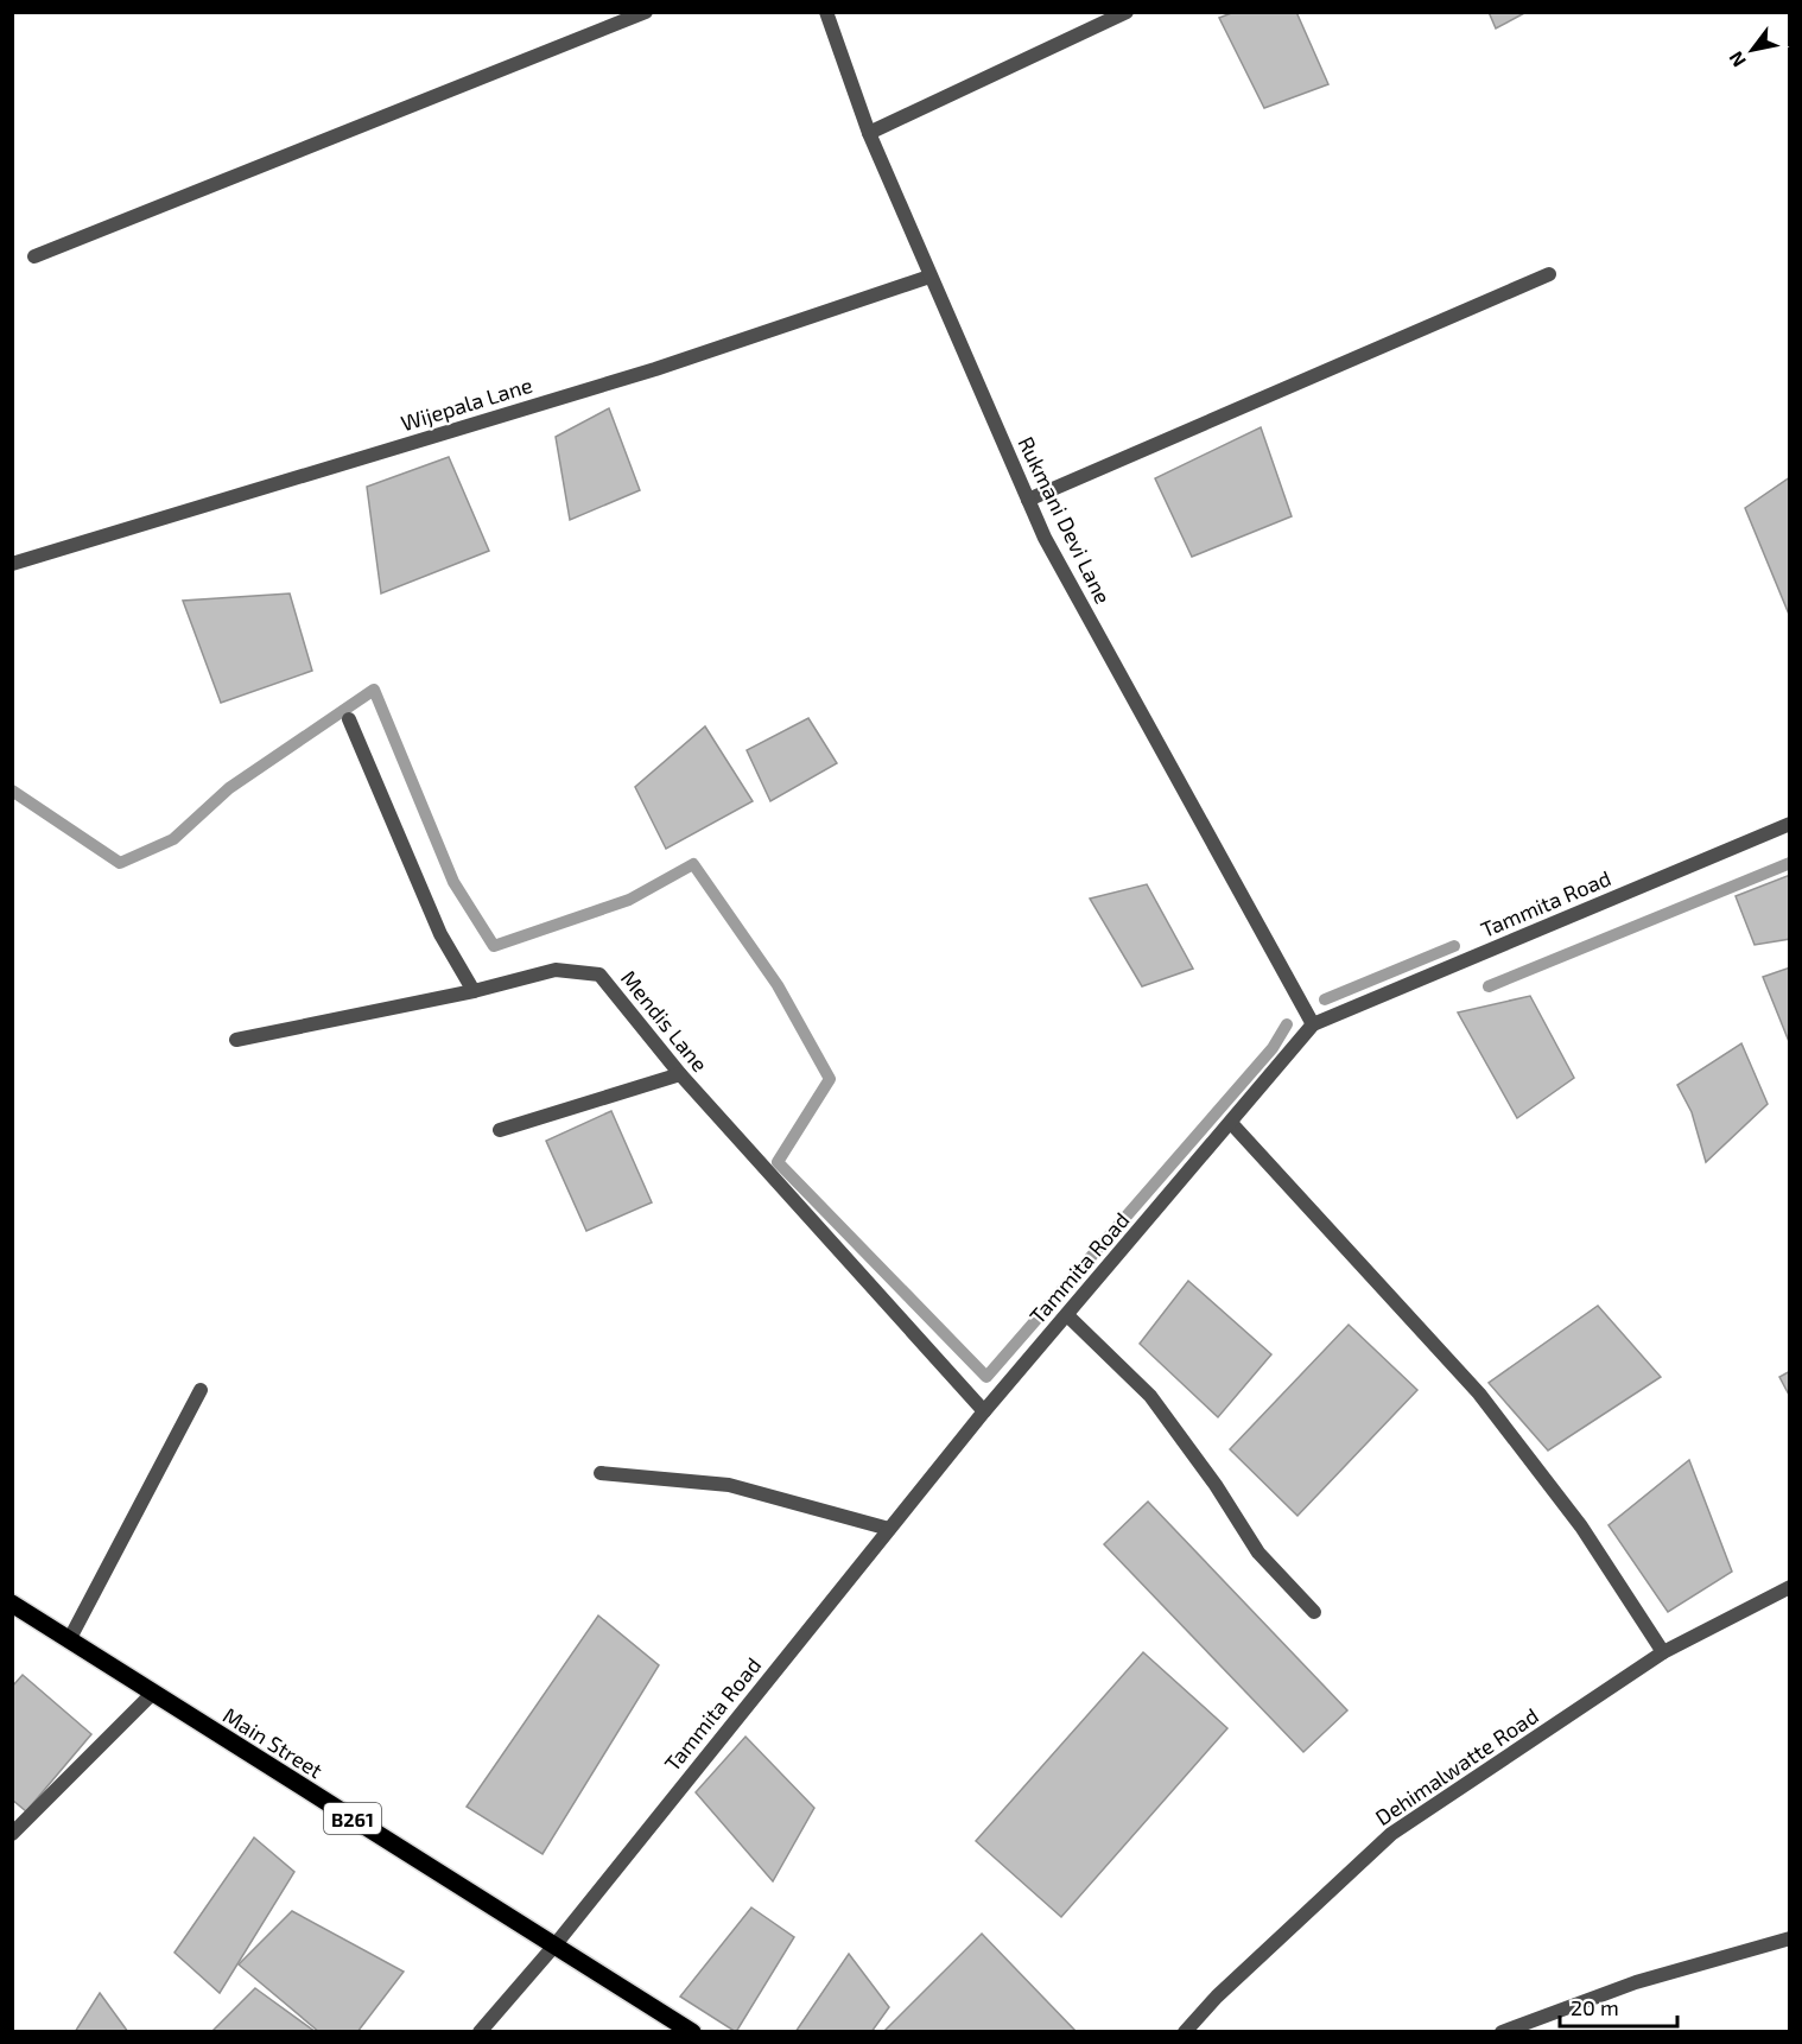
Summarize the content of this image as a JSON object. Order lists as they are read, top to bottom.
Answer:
{
  "streets": {
    "main road": ["Main Street", "B261"],
    "street": [
      "Wijepala Lane",
      "Rukmani Devi Lane",
      "Tammita Road",
      "Mendis Lane",
      "Dehimalwatte Road"
    ]
  },
  "crossings": [
    ["Wijepala Lane", "Rukmani Devi Lane"],
    ["Rukmani Devi Lane", "Tammita Road"],
    ["Tammita Road", "Mendis Lane"],
    ["Tammita Road", "Main Street"]
  ],
  "scale_bar": "20 m",
  "north": "bottom left"
}
